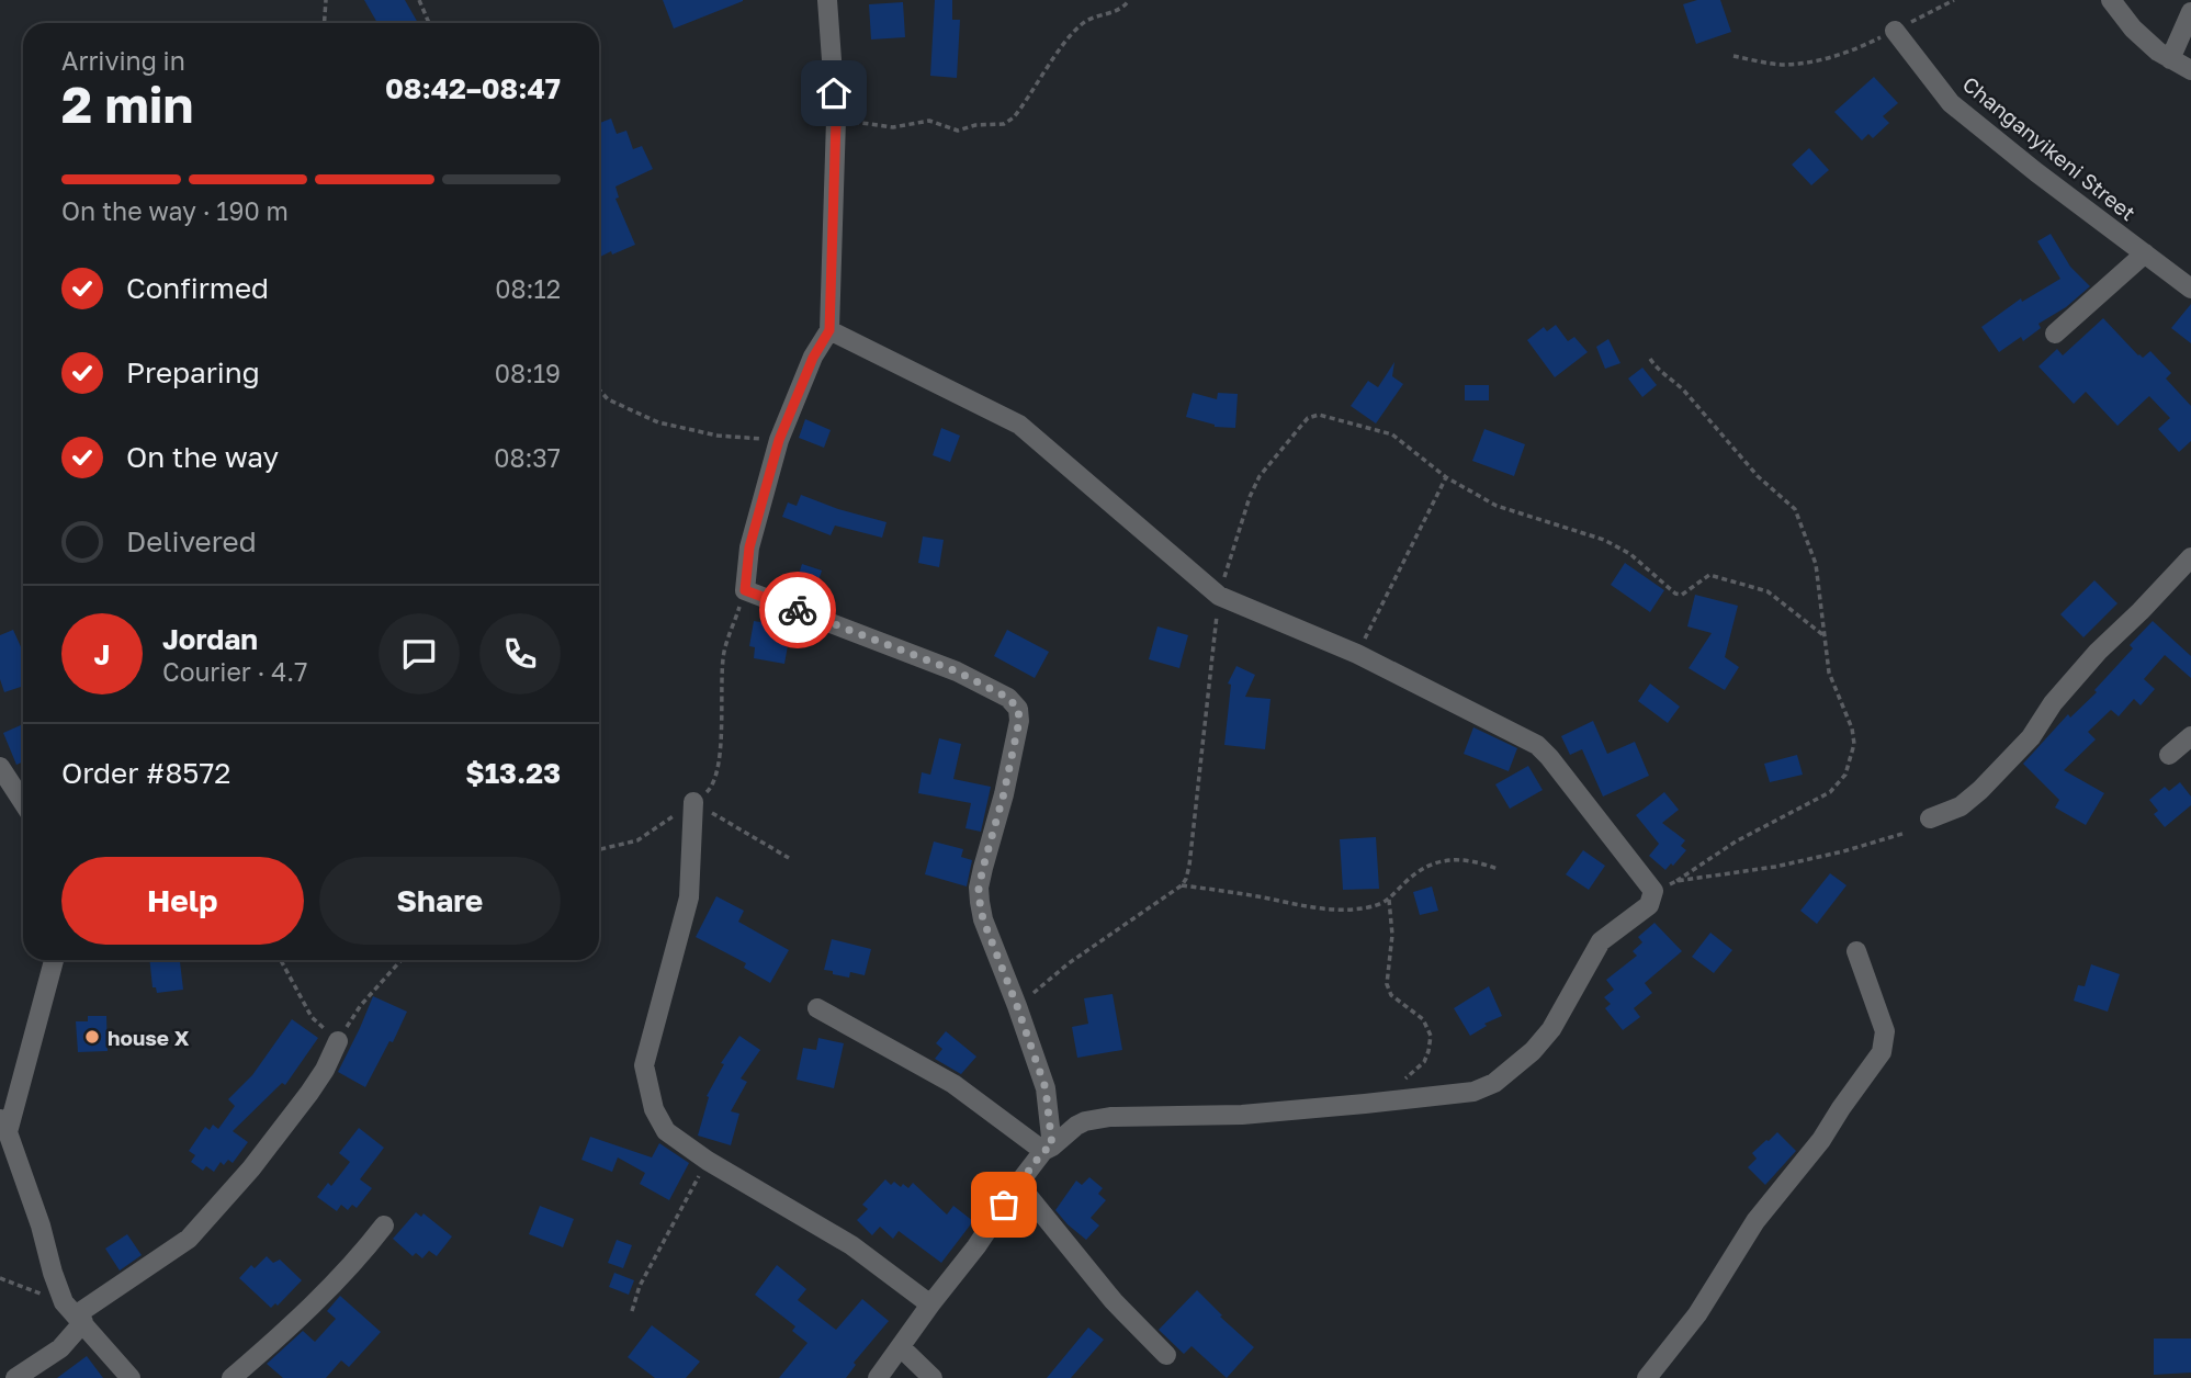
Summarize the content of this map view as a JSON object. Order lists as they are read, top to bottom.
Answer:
{
  "streets": {
    "street": ["Changanyikeni Street"]
  },
  "places": ["house X"],
  "page": {
    "heading": ["2 min", "Arriving in", "08:42–08:47"],
    "panel": [
      "Jordan",
      "Courier · 4.7",
      "Order #8572",
      "$13.23"
    ],
    "bar": "On the way · 190 m",
    "list": [
      ["Confirmed", "08:12"],
      ["Preparing", "08:19"],
      ["On the way", "08:37"],
      "Delivered"
    ],
    "round": "J",
    "buttons": ["Help", "Share"]
  }
}
